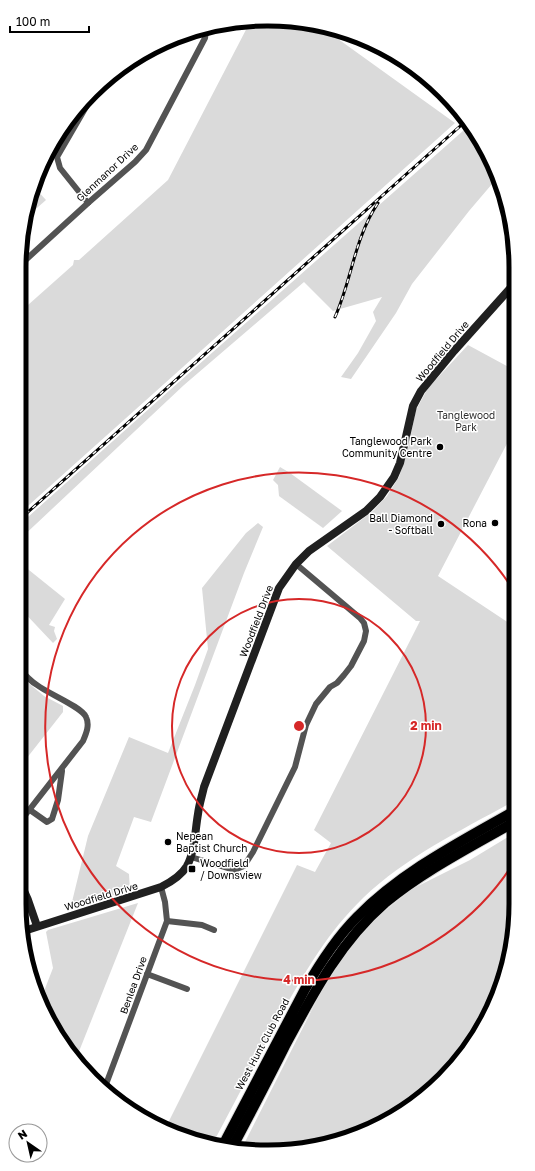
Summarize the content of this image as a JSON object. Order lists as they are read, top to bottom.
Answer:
{
  "streets": {
    "main road": ["West Hunt Club Road"],
    "street": ["Glenmanor Drive", "Woodfield Drive", "Benlea Drive"]
  },
  "crossings": [
    ["Woodfield Drive", "Benlea Drive"]
  ],
  "parks": ["Tanglewood Park"],
  "places": {
    "other": [
      "Tanglewood Park Community Centre",
      "Rona",
      "Ball Diamond - Softball",
      "Nepean Baptist Church"
    ],
    "transit": ["Woodfield / Downsview"]
  },
  "scale_bar": "100 m",
  "north": "top left",
  "rings": ["2 min", "4 min"]
}
